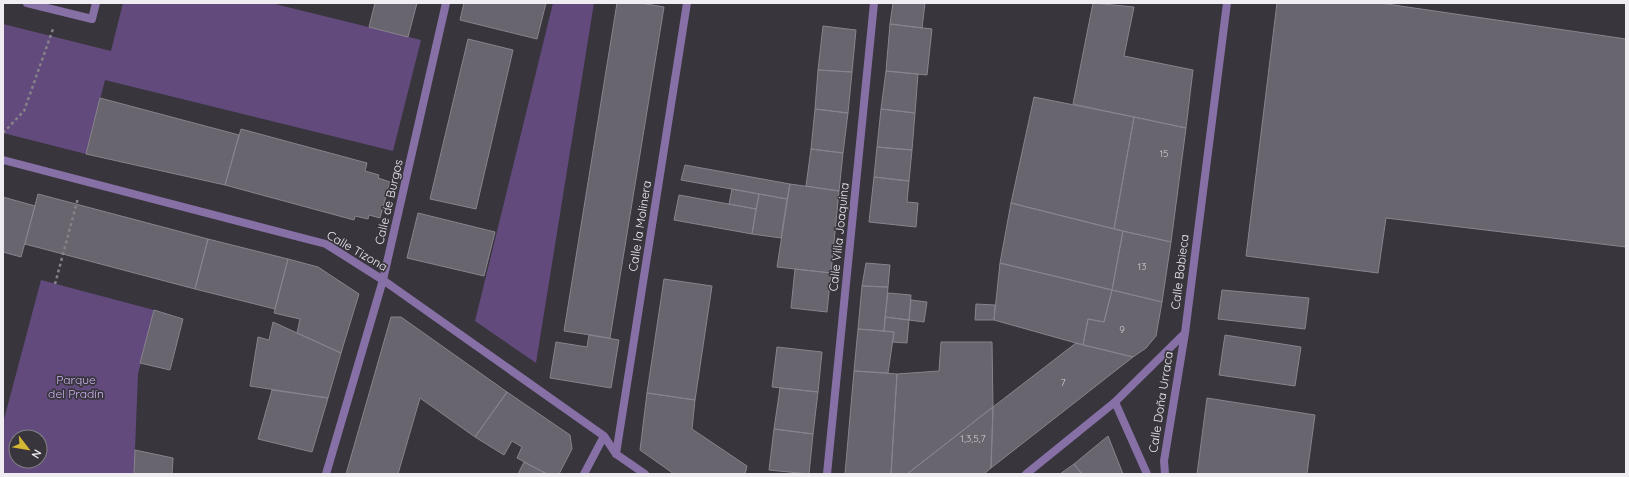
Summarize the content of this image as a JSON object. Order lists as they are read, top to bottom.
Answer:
{
  "streets": {
    "street": [
      "Calle de Burgos",
      "Calle la Molinera",
      "Calle Villa Joaquina",
      "Calle Tizona",
      "Calle Babieca",
      "Calle Doña Urraca"
    ]
  },
  "crossings": [
    ["Calle de Burgos", "Calle Tizona"],
    ["Calle la Molinera", "Calle Tizona"],
    ["Calle Babieca", "Calle Doña Urraca"]
  ],
  "parks": ["Parque del Pradín"],
  "house_numbers": [
    "15",
    "13",
    "9",
    "7",
    "1,3,5,7"
  ],
  "north": "bottom right"
}
